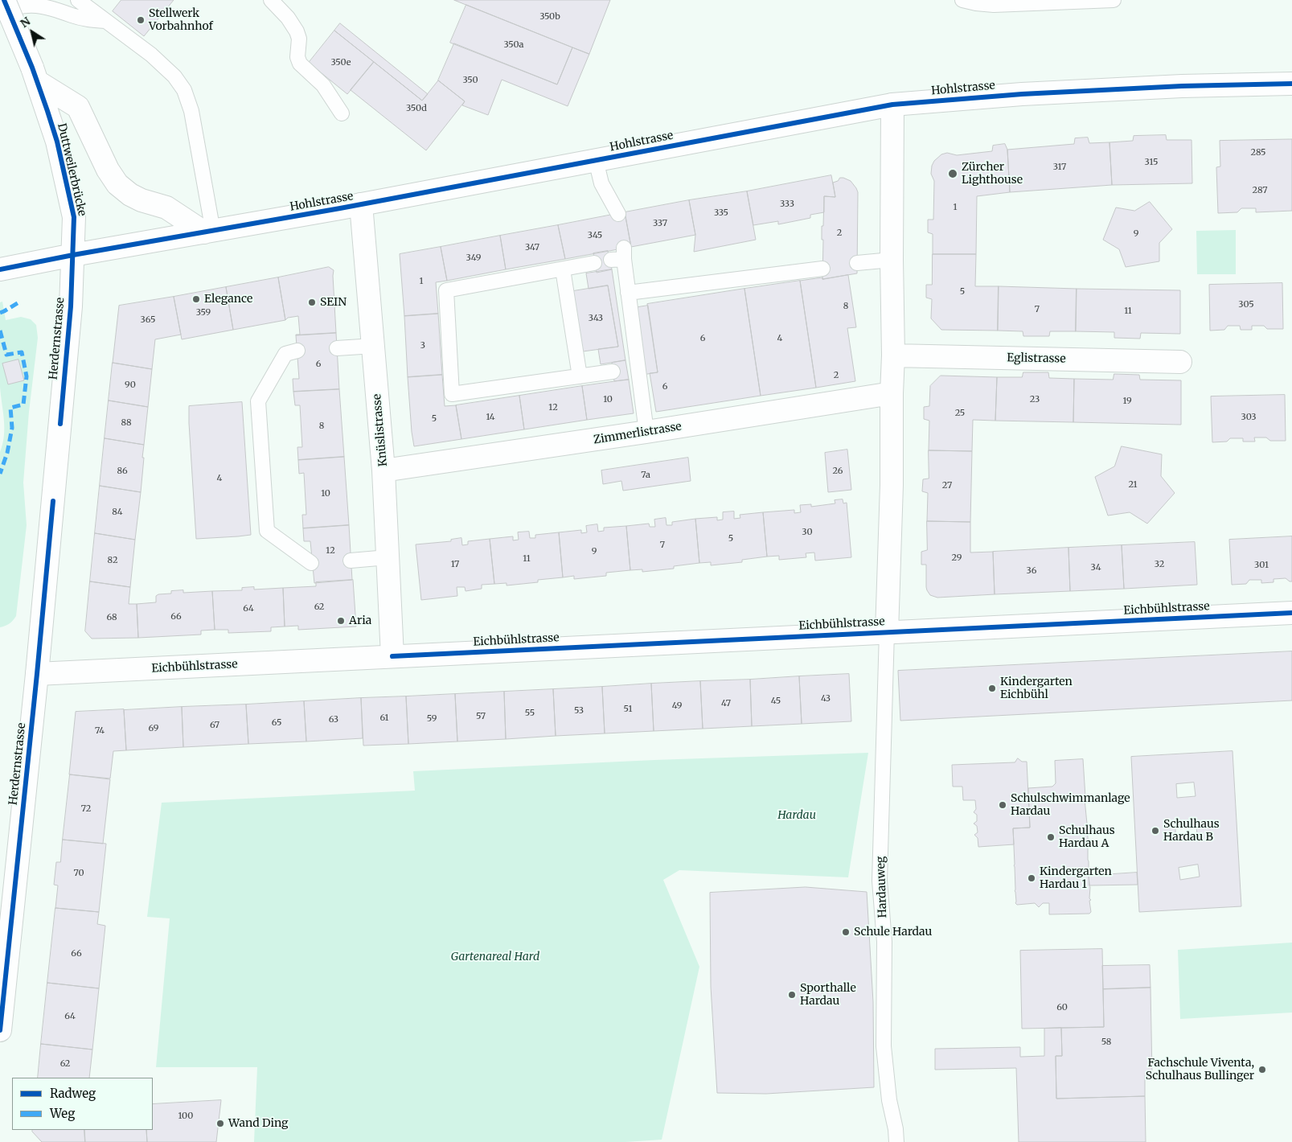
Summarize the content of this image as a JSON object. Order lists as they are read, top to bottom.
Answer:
{
  "streets": {
    "street": [
      "Hohlstrasse",
      "Duttweilerbrücke",
      "Herdernstrasse",
      "Eglistrasse",
      "Knüslistrasse",
      "Zimmerlistrasse",
      "Eichbühlstrasse"
    ],
    "lane": ["Hardauweg"]
  },
  "crossings": [
    ["Hohlstrasse", "Duttweilerbrücke"],
    ["Hohlstrasse", "Herdernstrasse"],
    ["Hohlstrasse", "Knüslistrasse"],
    ["Duttweilerbrücke", "Herdernstrasse"],
    ["Herdernstrasse", "Eichbühlstrasse"],
    ["Knüslistrasse", "Zimmerlistrasse"],
    ["Knüslistrasse", "Eichbühlstrasse"],
    ["Eichbühlstrasse", "Hardauweg"]
  ],
  "parks": ["Hardau", "Gartenareal Hard"],
  "places": [
    "Stellwerk Vorbahnhof",
    "Zürcher Lighthouse",
    "Elegance",
    "SEIN",
    "Aria",
    "Kindergarten Eichbühl",
    "Schulschwimmanlage Hardau",
    "Schulhaus Hardau B",
    "Schulhaus Hardau A",
    "Kindergarten Hardau 1",
    "Schule Hardau",
    "Sporthalle Hardau",
    "Fachschule Viventa, Schulhaus Bullinger",
    "Wand Ding"
  ],
  "house_numbers": [
    "350b",
    "350a",
    "350e",
    "350",
    "350d",
    "285",
    "315",
    "317",
    "287",
    "333",
    "1",
    "335",
    "337",
    "2",
    "9",
    "345",
    "347",
    "349",
    "1",
    "5",
    "305",
    "8",
    "7",
    "11",
    "359",
    "343",
    "365",
    "6",
    "4",
    "3",
    "6",
    "2",
    "90",
    "6",
    "10",
    "23",
    "19",
    "12",
    "25",
    "14",
    "303",
    "5",
    "88",
    "8",
    "86",
    "26",
    "7a",
    "4",
    "21",
    "27",
    "10",
    "84",
    "30",
    "5",
    "7",
    "12",
    "9",
    "29",
    "11",
    "82",
    "17",
    "32",
    "301",
    "34",
    "36",
    "62",
    "64",
    "66",
    "68",
    "43",
    "45",
    "47",
    "49",
    "51",
    "53",
    "55",
    "57",
    "61",
    "59",
    "63",
    "65",
    "67",
    "69",
    "74",
    "72",
    "70",
    "66",
    "60",
    "64",
    "58",
    "62",
    "100"
  ],
  "legend": ["Radweg", "Weg"],
  "north": "top left"
}
